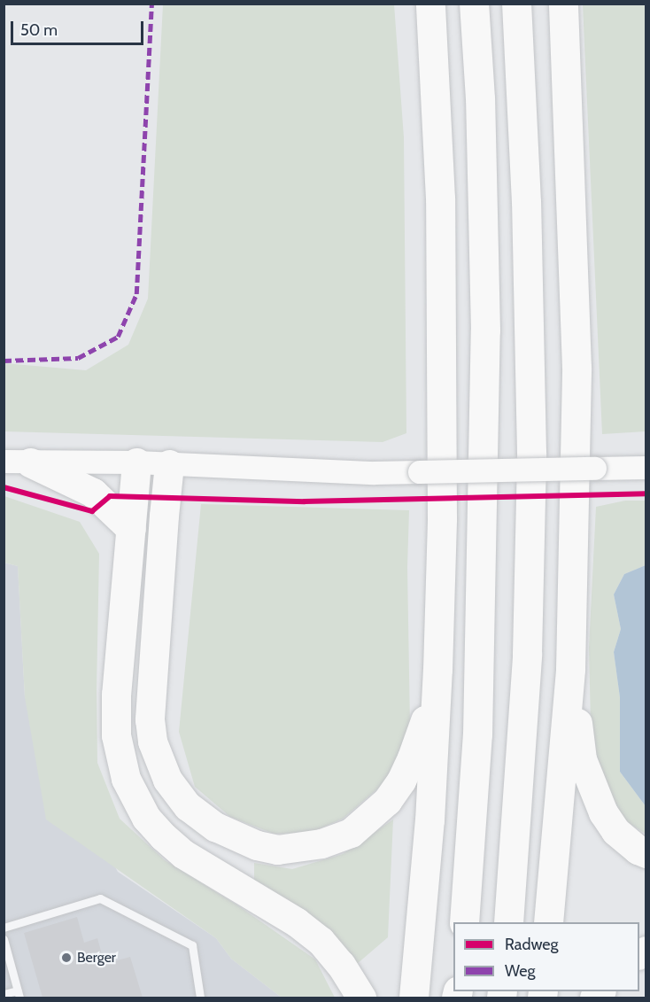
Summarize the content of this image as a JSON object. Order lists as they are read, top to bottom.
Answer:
{
  "places": ["Berger"],
  "legend": ["Radweg", "Weg"],
  "scale_bar": "50 m"
}
